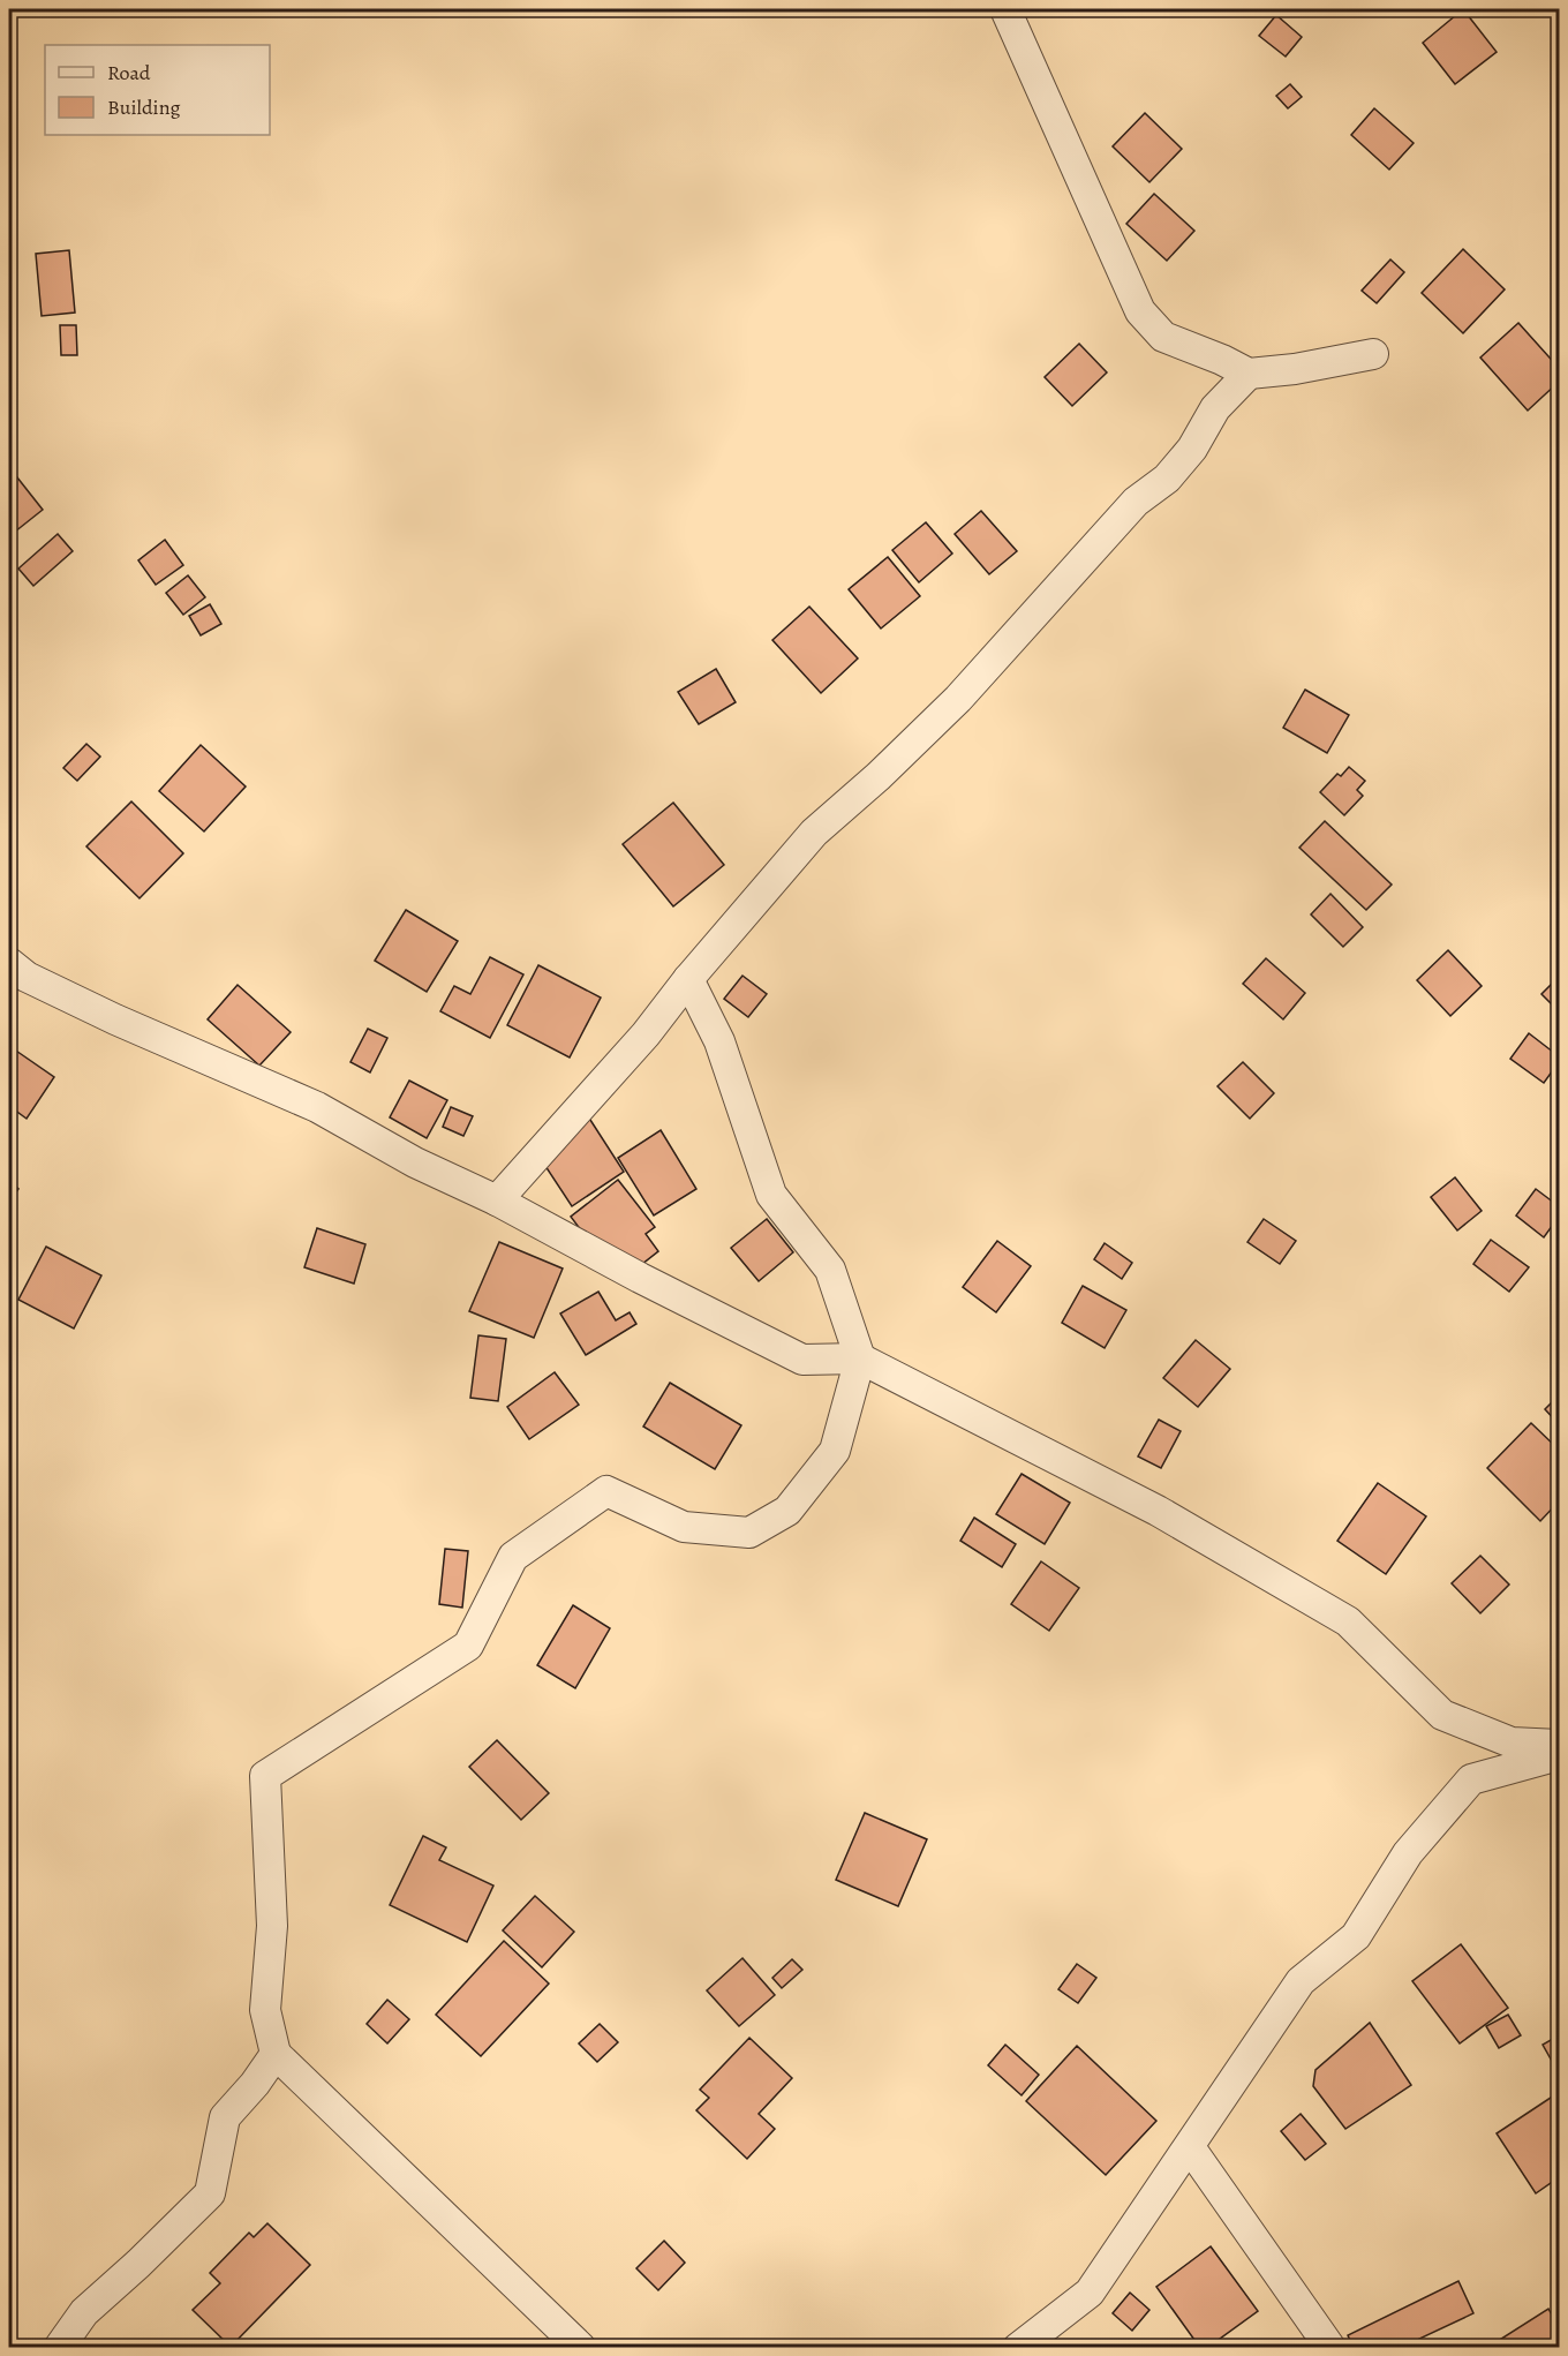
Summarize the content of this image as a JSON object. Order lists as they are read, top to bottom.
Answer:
{
  "legend": ["Road", "Building"]
}
